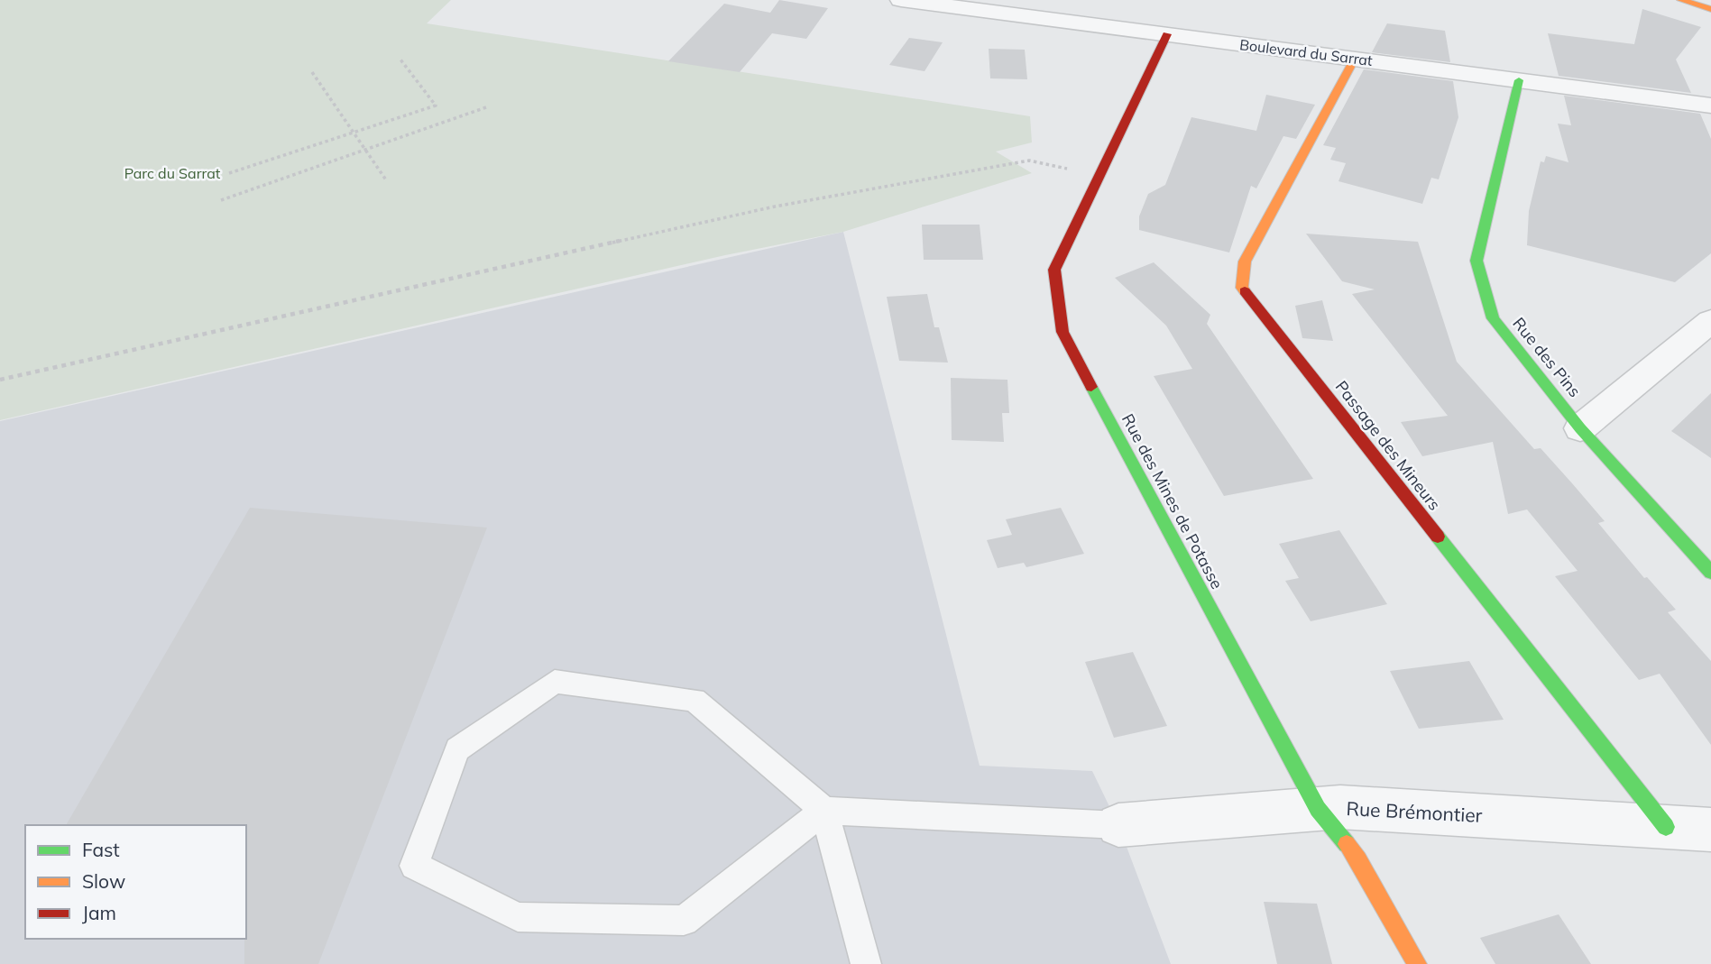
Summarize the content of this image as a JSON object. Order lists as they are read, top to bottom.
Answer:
{
  "streets": {
    "street": [
      "Boulevard du Sarrat",
      "Rue des Pins",
      "Passage des Mineurs",
      "Rue des Mines de Potasse",
      "Rue Brémontier"
    ]
  },
  "crossings": [
    ["Boulevard du Sarrat", "Rue des Pins"],
    ["Boulevard du Sarrat", "Passage des Mineurs"],
    ["Boulevard du Sarrat", "Rue des Mines de Potasse"],
    ["Passage des Mineurs", "Rue Brémontier"],
    ["Rue des Mines de Potasse", "Rue Brémontier"]
  ],
  "parks": ["Parc du Sarrat"],
  "legend": ["Fast", "Slow", "Jam"]
}
